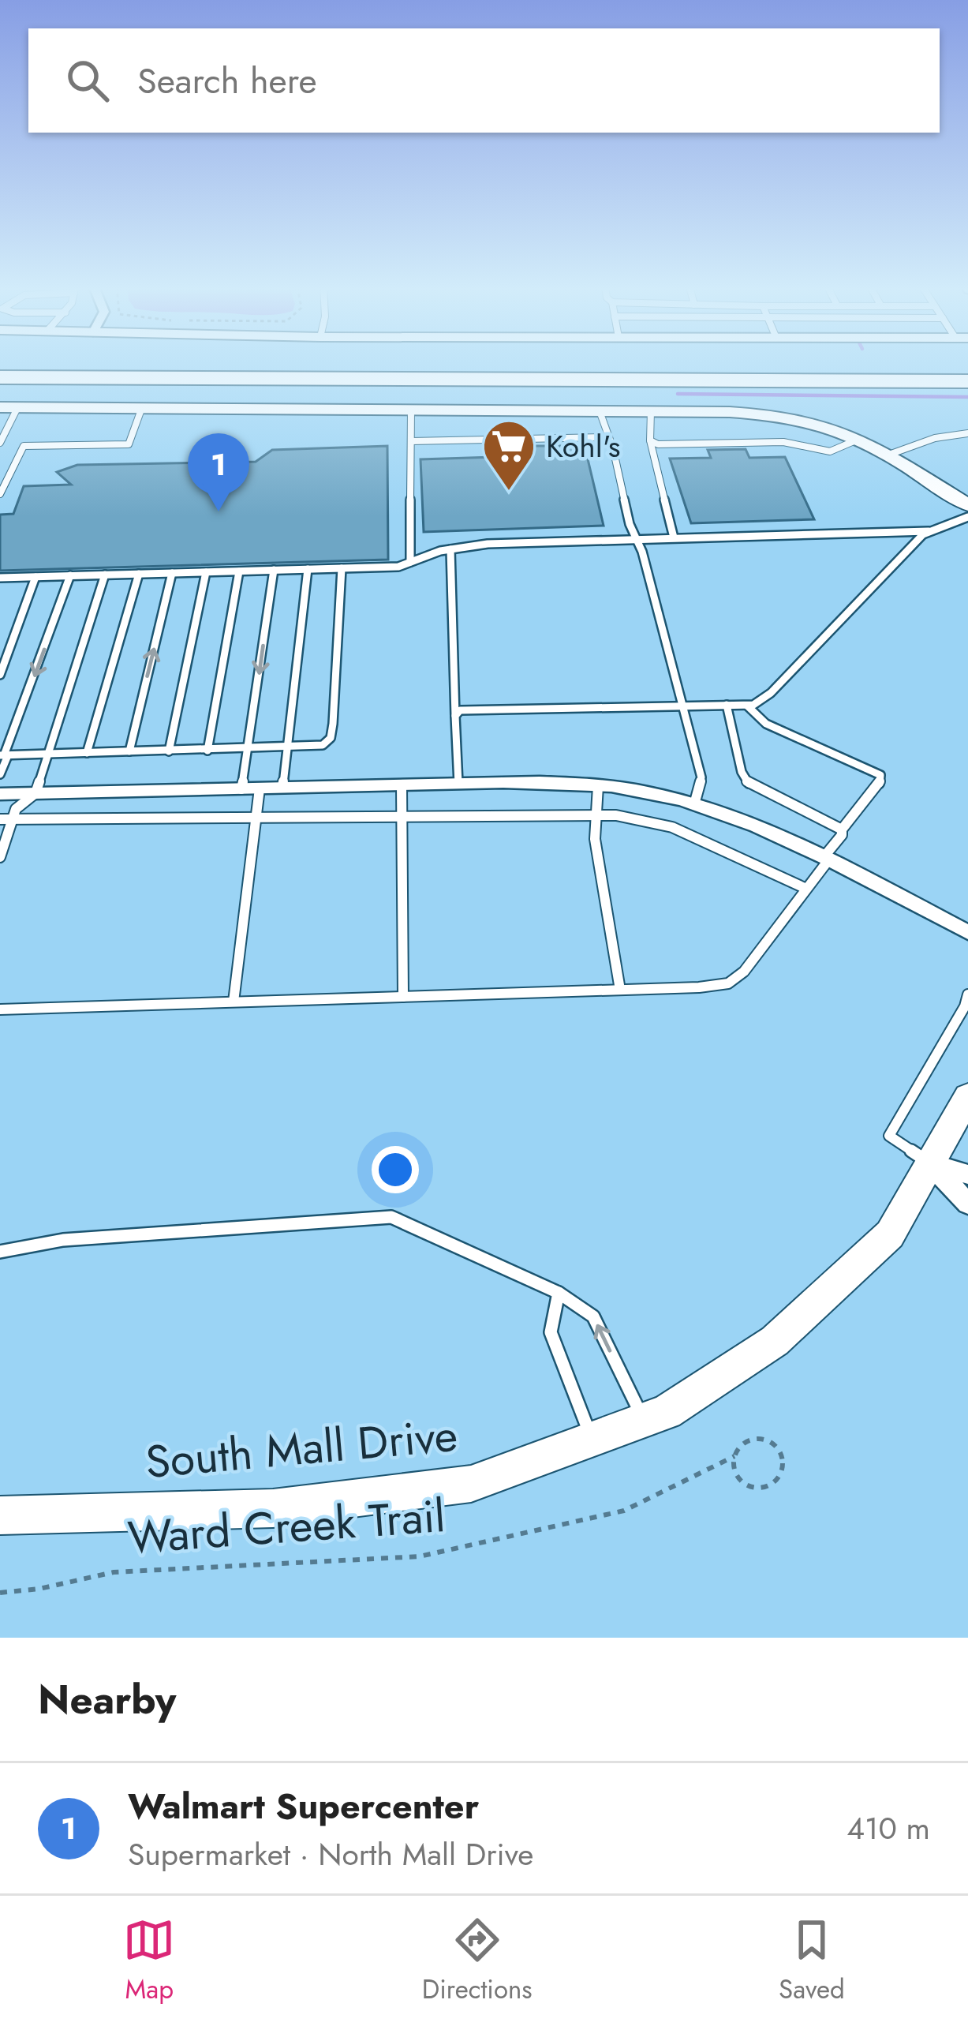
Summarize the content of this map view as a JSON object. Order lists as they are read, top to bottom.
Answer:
{
  "streets": {
    "street": ["South Mall Drive"],
    "path": ["Ward Creek Trail"]
  },
  "places": {
    "supermarket": ["Kohl's"]
  },
  "page": {
    "search": "Search here",
    "pins": "1",
    "heading": "Nearby",
    "list": [
      {
        "mark": "1",
        "name": "Walmart Supercenter",
        "note": "Supermarket · North Mall Drive",
        "value": "410 m"
      }
    ],
    "nav": ["Map", "Directions", "Saved"]
  }
}
